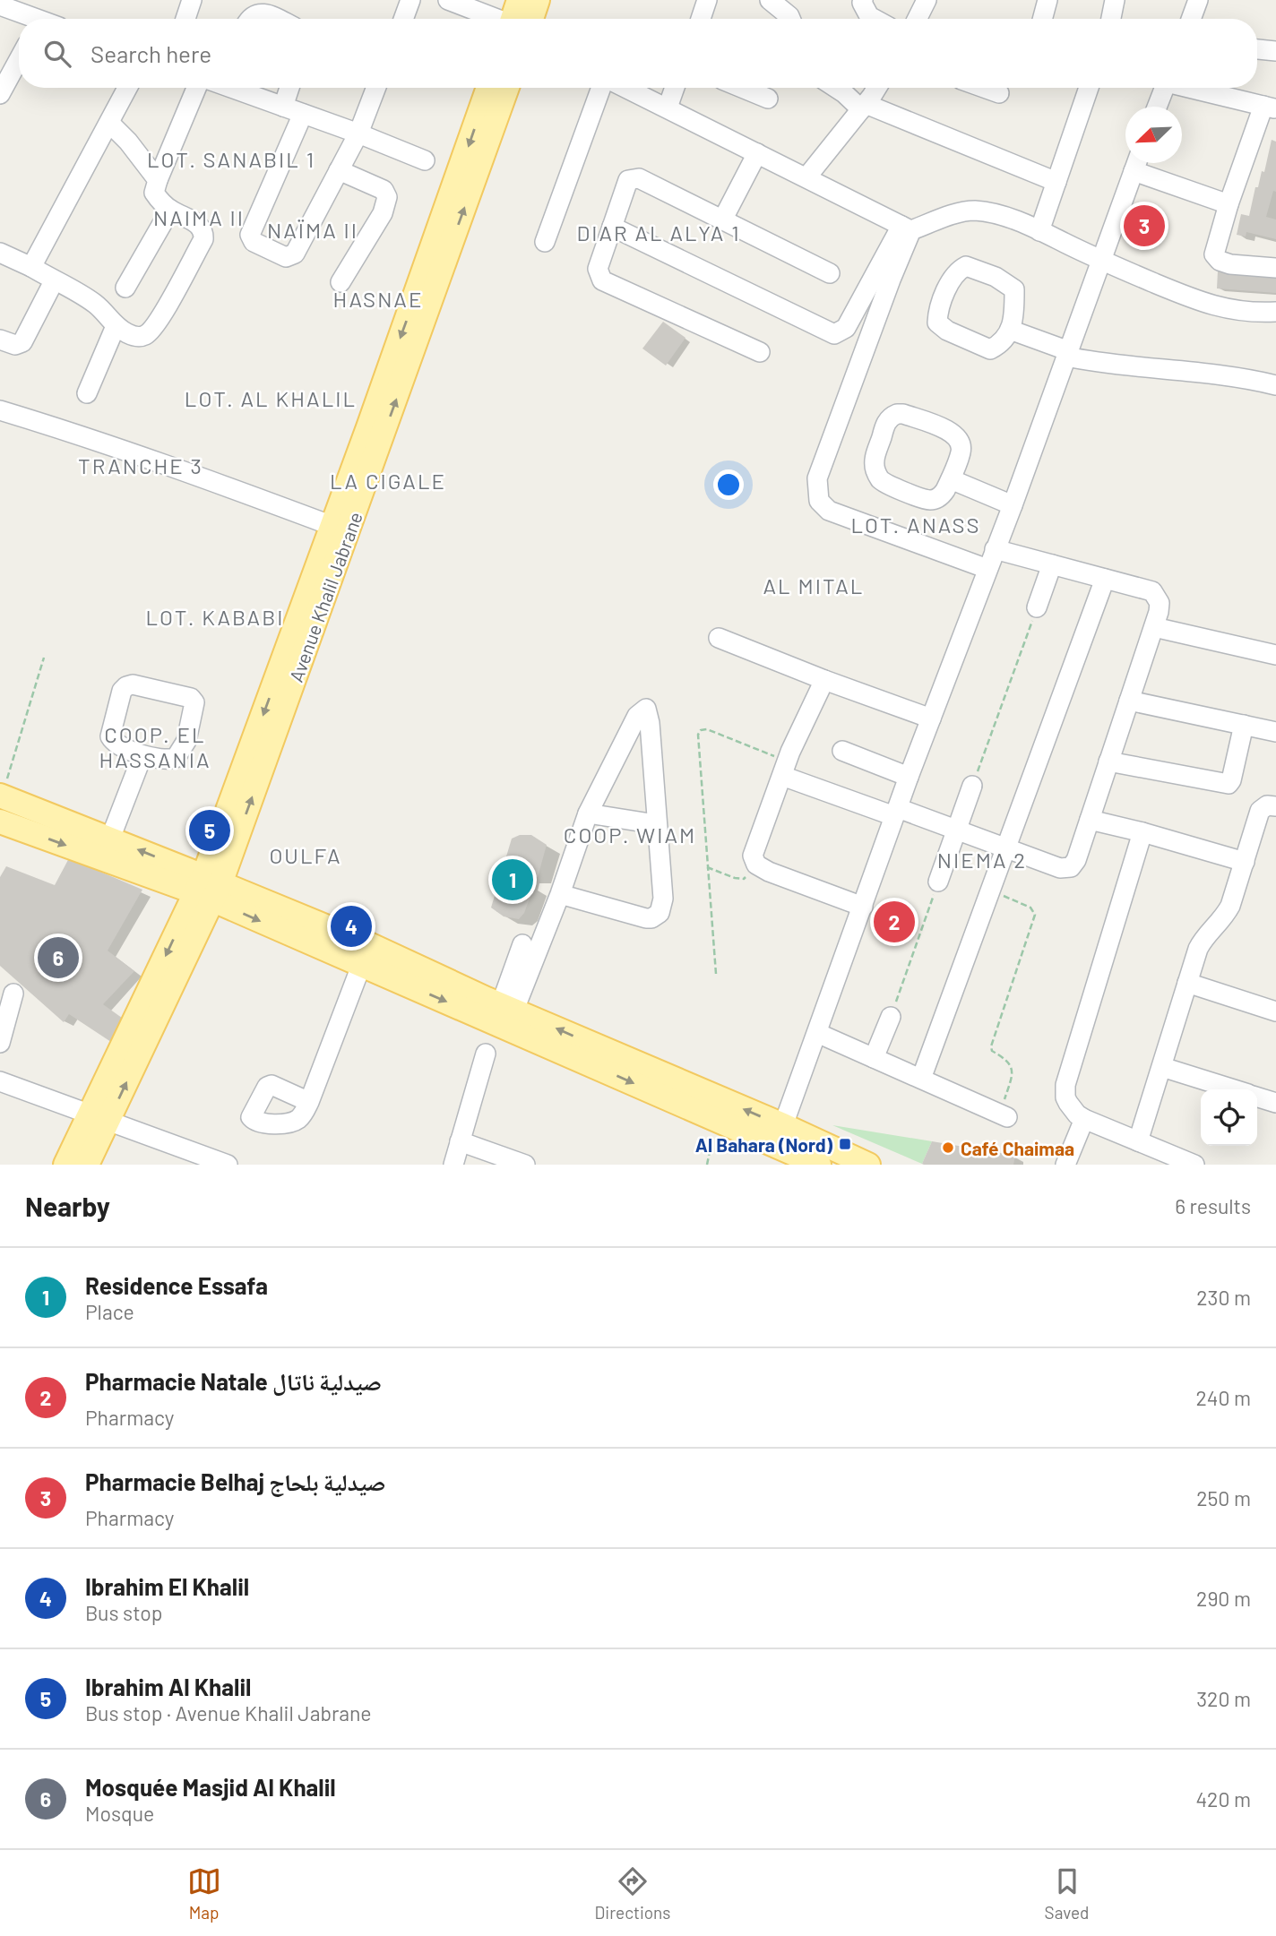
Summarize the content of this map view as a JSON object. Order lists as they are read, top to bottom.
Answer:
{
  "streets": {
    "main road": ["Avenue Khalil Jabrane"]
  },
  "districts": [
    "LOT. SANABIL 1",
    "NAIMA II",
    "NAÏMA II",
    "DIAR AL ALYA 1",
    "HASNAE",
    "LOT. AL KHALIL",
    "TRANCHE 3",
    "LA CIGALE",
    "LOT. ANASS",
    "AL MITAL",
    "LOT. KABABI",
    "COOP. EL HASSANIA",
    "COOP. WIAM",
    "OULFA",
    "NIEMA 2"
  ],
  "places": {
    "transit": ["Al Bahara (Nord)"],
    "other": ["Café Chaimaa"]
  },
  "north": "bottom left",
  "page": {
    "search": "Search here",
    "pins": [
      "3",
      "5",
      "1",
      "2",
      "4",
      "6"
    ],
    "heading": ["Nearby", "6 results"],
    "list": [
      {
        "mark": "1",
        "name": "Residence Essafa",
        "note": "Place",
        "value": "230 m"
      },
      {
        "mark": "2",
        "name": "Pharmacie Natale صيدلية ناتال",
        "note": "Pharmacy",
        "value": "240 m"
      },
      {
        "mark": "3",
        "name": "Pharmacie Belhaj صيدلية بلحاج",
        "note": "Pharmacy",
        "value": "250 m"
      },
      {
        "mark": "4",
        "name": "Ibrahim El Khalil",
        "note": "Bus stop",
        "value": "290 m"
      },
      {
        "mark": "5",
        "name": "Ibrahim Al Khalil",
        "note": "Bus stop · Avenue Khalil Jabrane",
        "value": "320 m"
      },
      {
        "mark": "6",
        "name": "Mosquée Masjid Al Khalil",
        "note": "Mosque",
        "value": "420 m"
      }
    ],
    "nav": ["Map", "Directions", "Saved"]
  }
}
